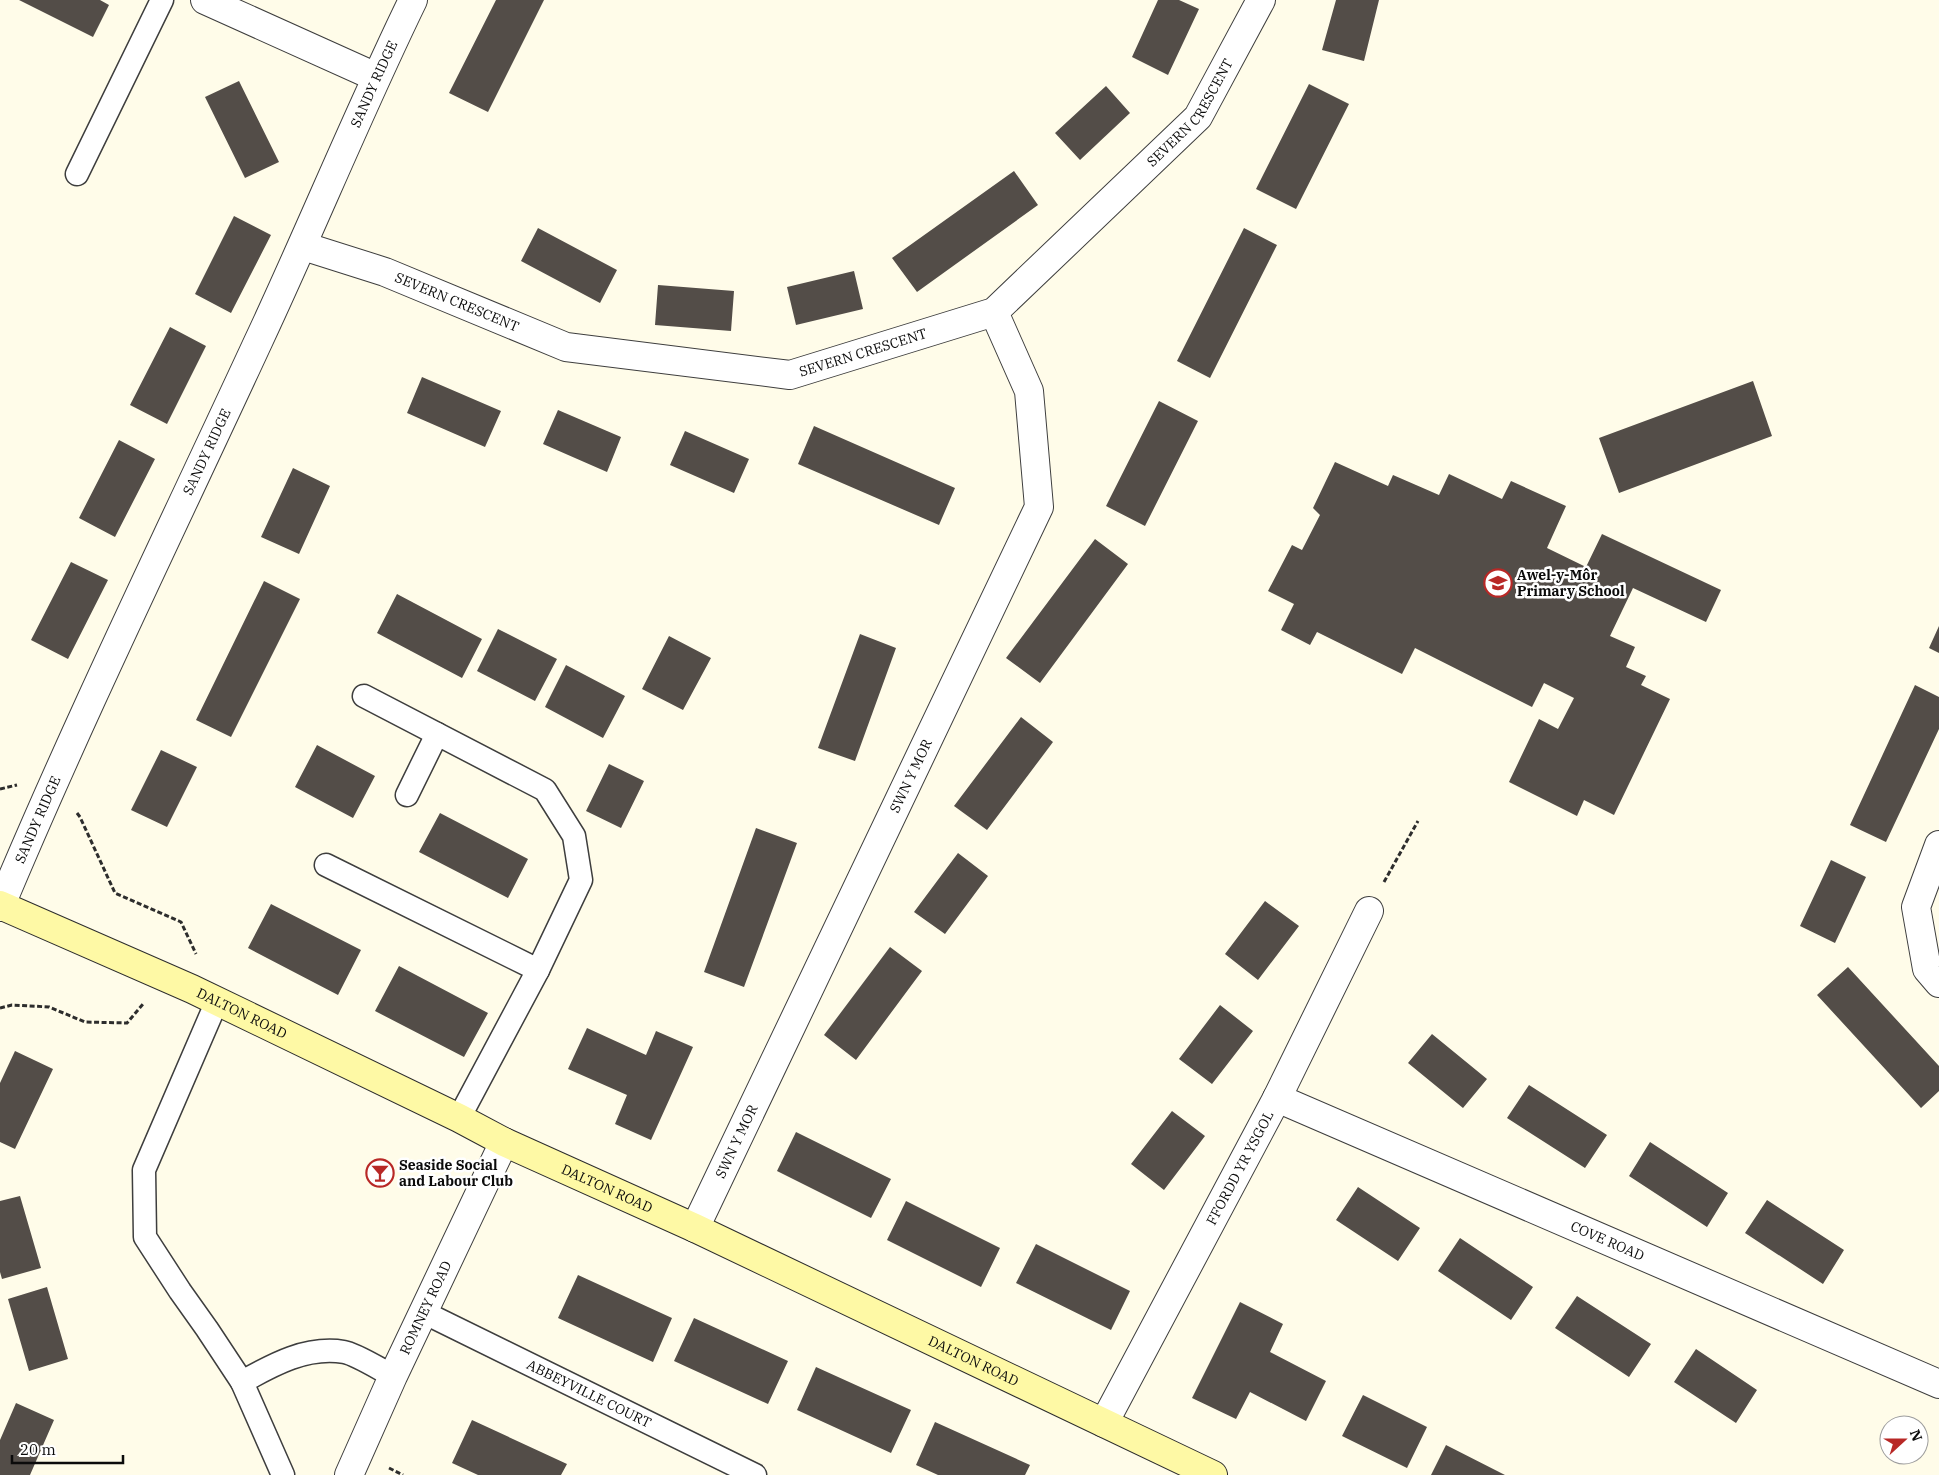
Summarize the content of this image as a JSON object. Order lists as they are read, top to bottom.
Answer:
{
  "streets": {
    "street": [
      "SANDY RIDGE",
      "SEVERN CRESCENT",
      "SWN Y MOR",
      "DALTON ROAD",
      "FFORDD YR YSGOL",
      "COVE ROAD",
      "ROMNEY ROAD"
    ],
    "lane": ["ABBEYVILLE COURT"]
  },
  "crossings": [
    ["SANDY RIDGE", "SEVERN CRESCENT"],
    ["SANDY RIDGE", "DALTON ROAD"],
    ["SEVERN CRESCENT", "SWN Y MOR"],
    ["SWN Y MOR", "DALTON ROAD"],
    ["DALTON ROAD", "FFORDD YR YSGOL"],
    ["DALTON ROAD", "ROMNEY ROAD"],
    ["FFORDD YR YSGOL", "COVE ROAD"],
    ["ROMNEY ROAD", "ABBEYVILLE COURT"]
  ],
  "places": {
    "school or university": ["Awel-y-Môr Primary School"],
    "bar": ["Seaside Social and Labour Club"]
  },
  "scale_bar": "20 m",
  "north": "right"
}
